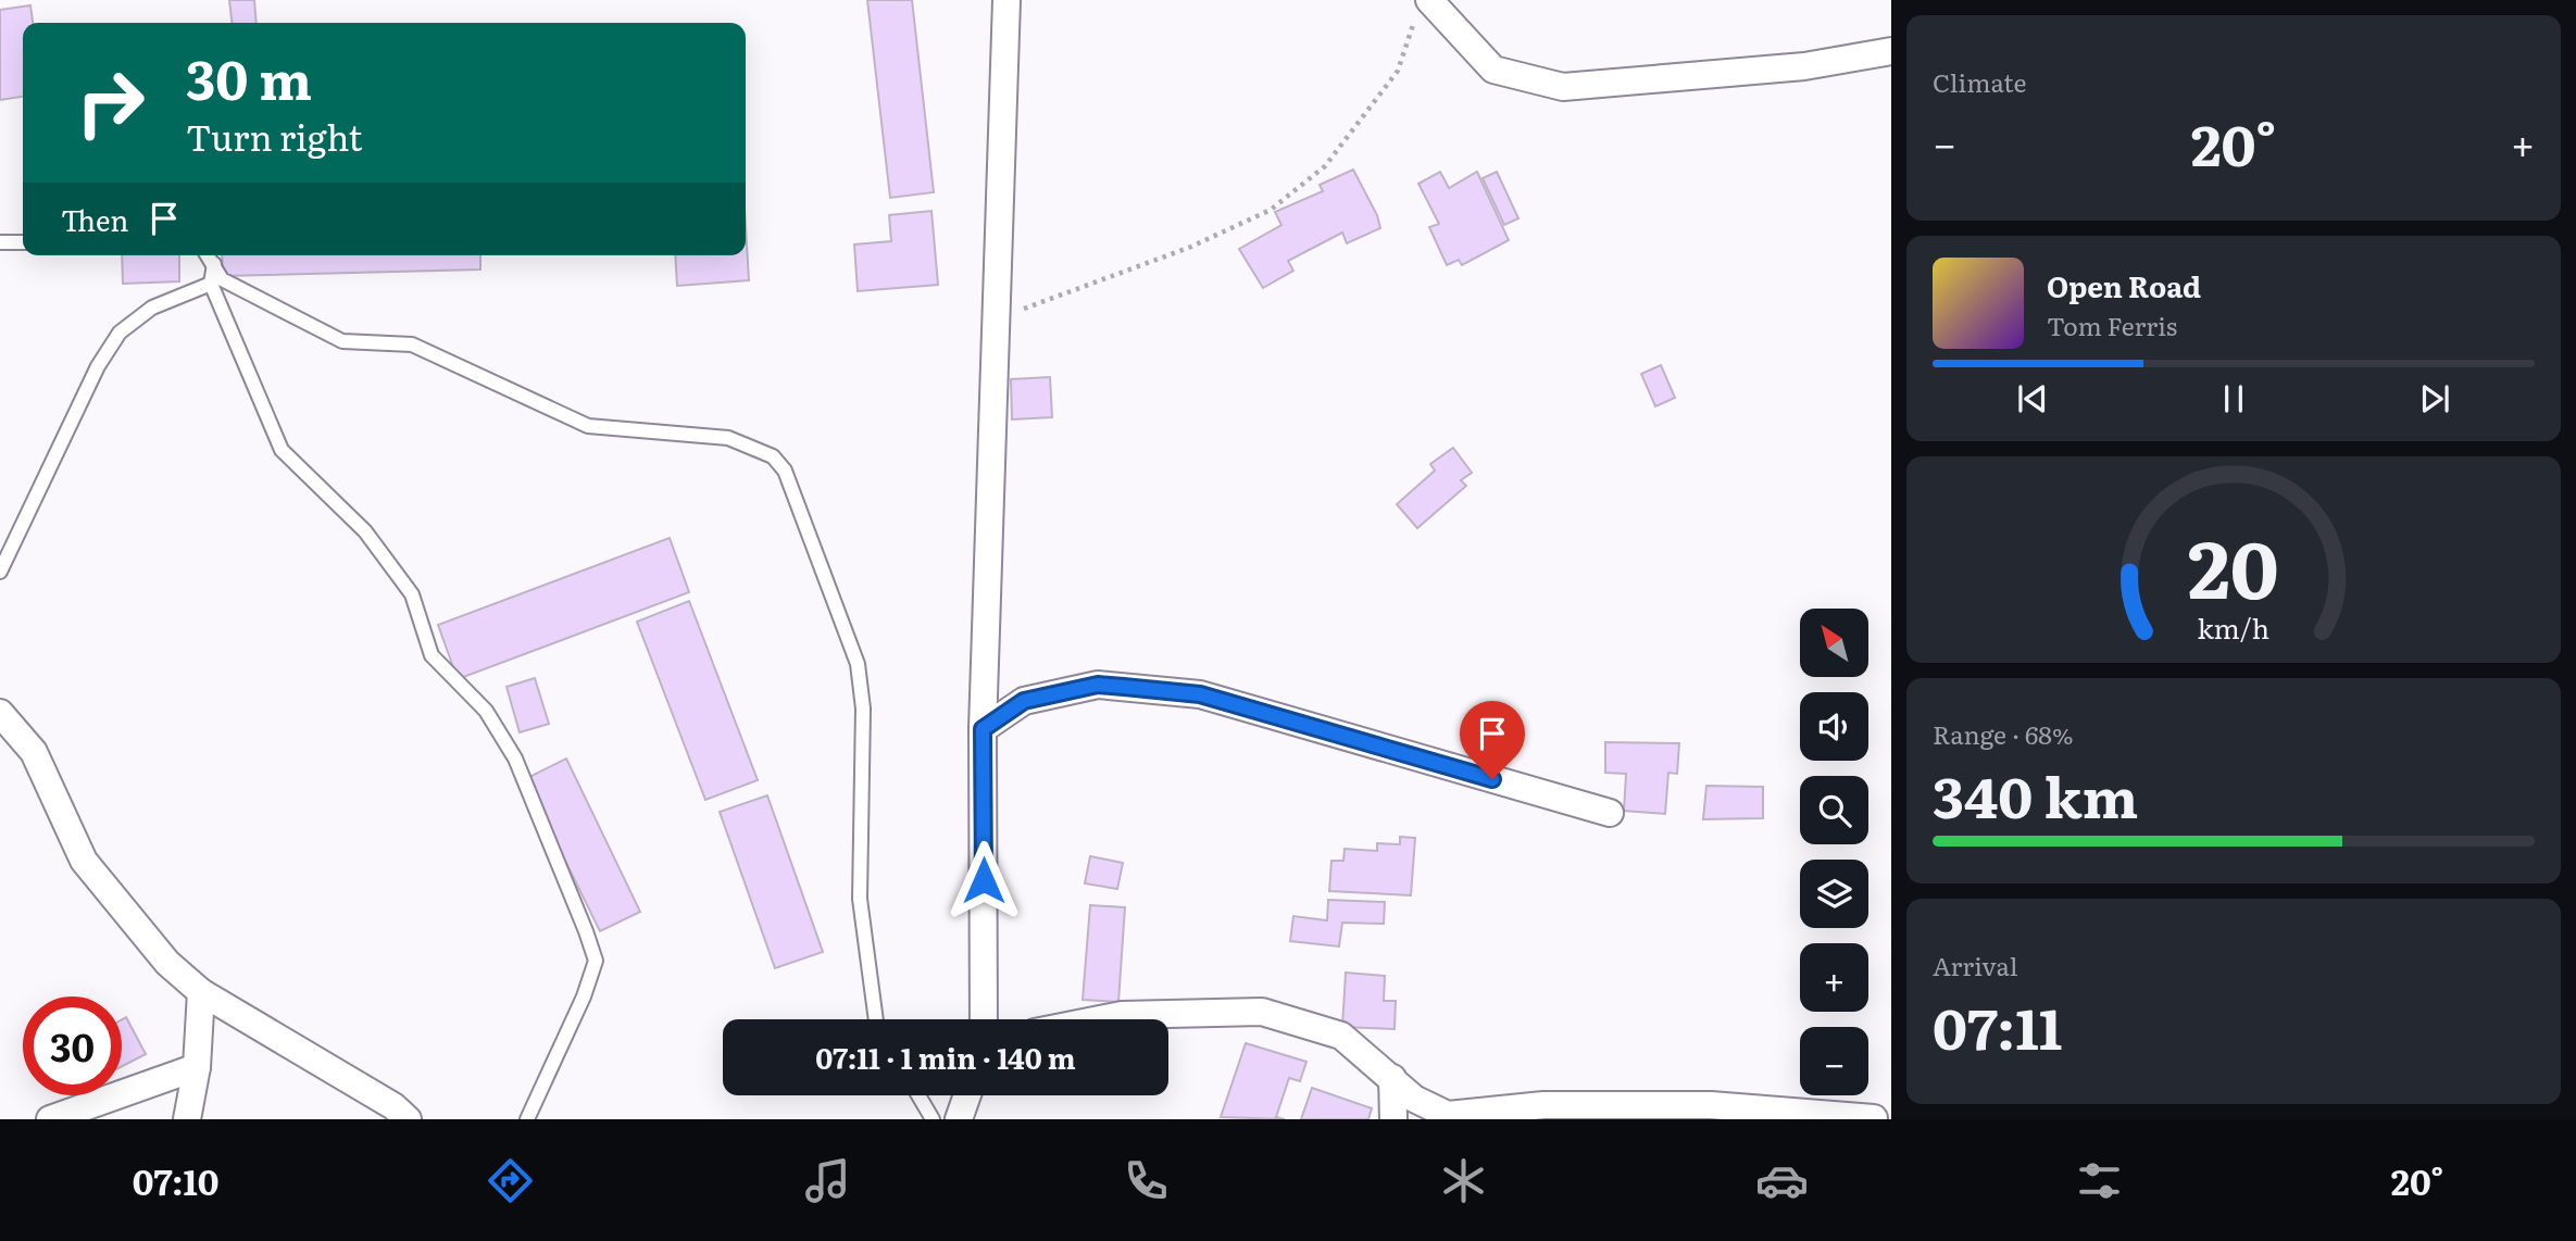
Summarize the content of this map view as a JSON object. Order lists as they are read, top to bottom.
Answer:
{
  "north": "top left",
  "page": {
    "tile": [
      "Climate",
      ["Range · 68%", "340 km"],
      ["Arrival", "07:11"]
    ],
    "turn": ["30 m", "Turn right"],
    "heat": ["−", "20°", "+"],
    "then": "Then",
    "song": ["Open Road", "Tom Ferris"],
    "map_buttons": ["+", "−"],
    "limit": "30",
    "trip": "07:11 · 1 min · 140 m",
    "tabs": ["07:10", "20°"],
    "gauge": ["20", "km/h"]
  }
}
